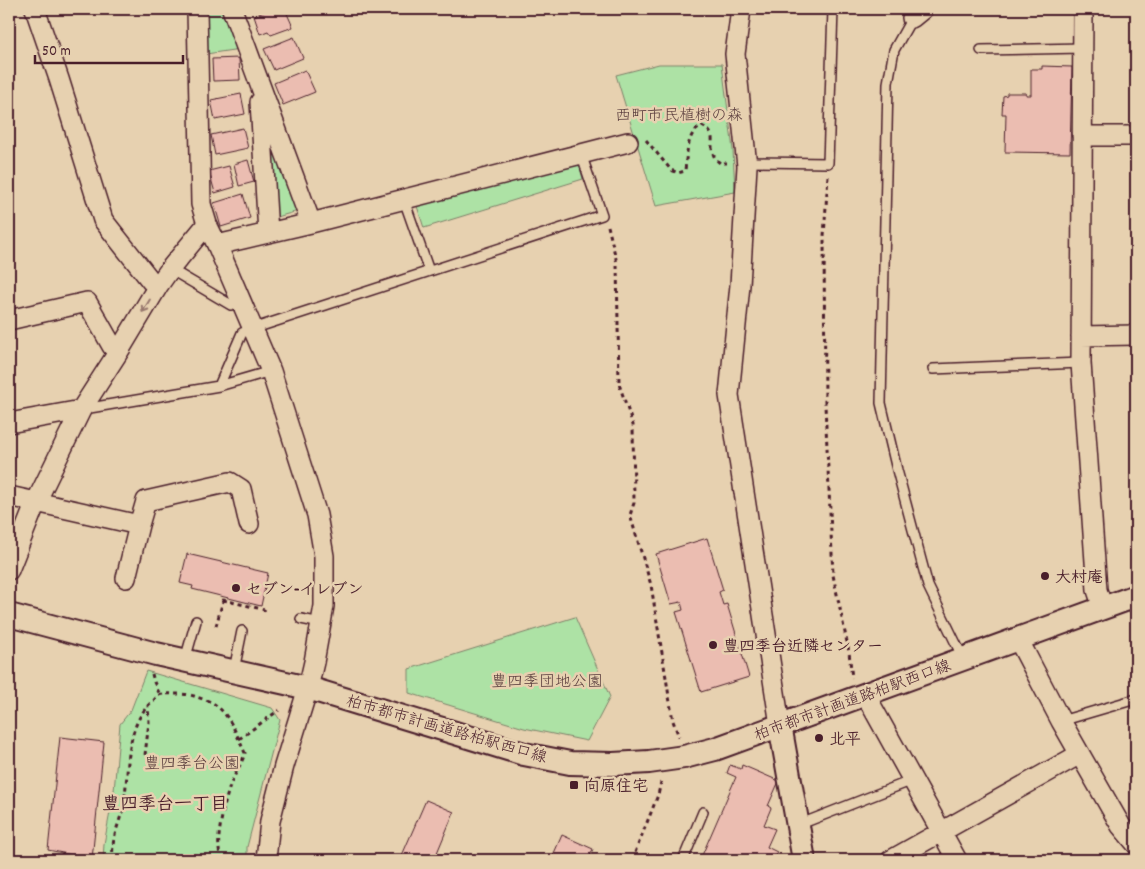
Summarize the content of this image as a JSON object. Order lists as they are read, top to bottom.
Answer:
{
  "streets": {
    "street": ["柏市都市計画道路柏駅西口線"]
  },
  "districts": ["豊四季台一丁目"],
  "parks": ["西町市民植樹の森", "豊四季団地公園", "豊四季台公園"],
  "places": {
    "other": [
      "大村庵",
      "セブン-イレブン",
      "豊四季台近隣センター",
      "北平"
    ],
    "transit": ["向原住宅"]
  },
  "scale_bar": "50 m"
}
